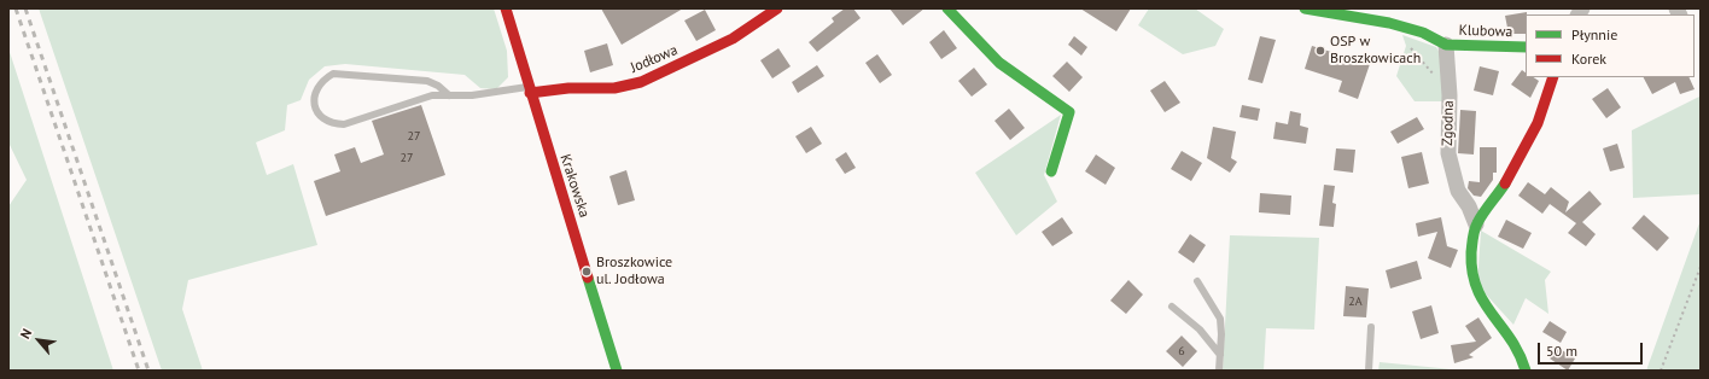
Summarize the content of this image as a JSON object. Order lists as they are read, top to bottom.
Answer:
{
  "streets": {
    "street": [
      "Klubowa",
      "Jodłowa",
      "Zgodna",
      "Krakowska"
    ]
  },
  "crossings": [
    ["Klubowa", "Zgodna"],
    ["Jodłowa", "Krakowska"]
  ],
  "places": ["OSP w Broszkowicach", "Broszkowice ul. Jodłowa"],
  "house_numbers": [
    "27",
    "27",
    "2A",
    "6"
  ],
  "legend": ["Płynnie", "Korek"],
  "scale_bar": "50 m",
  "north": "top left"
}
